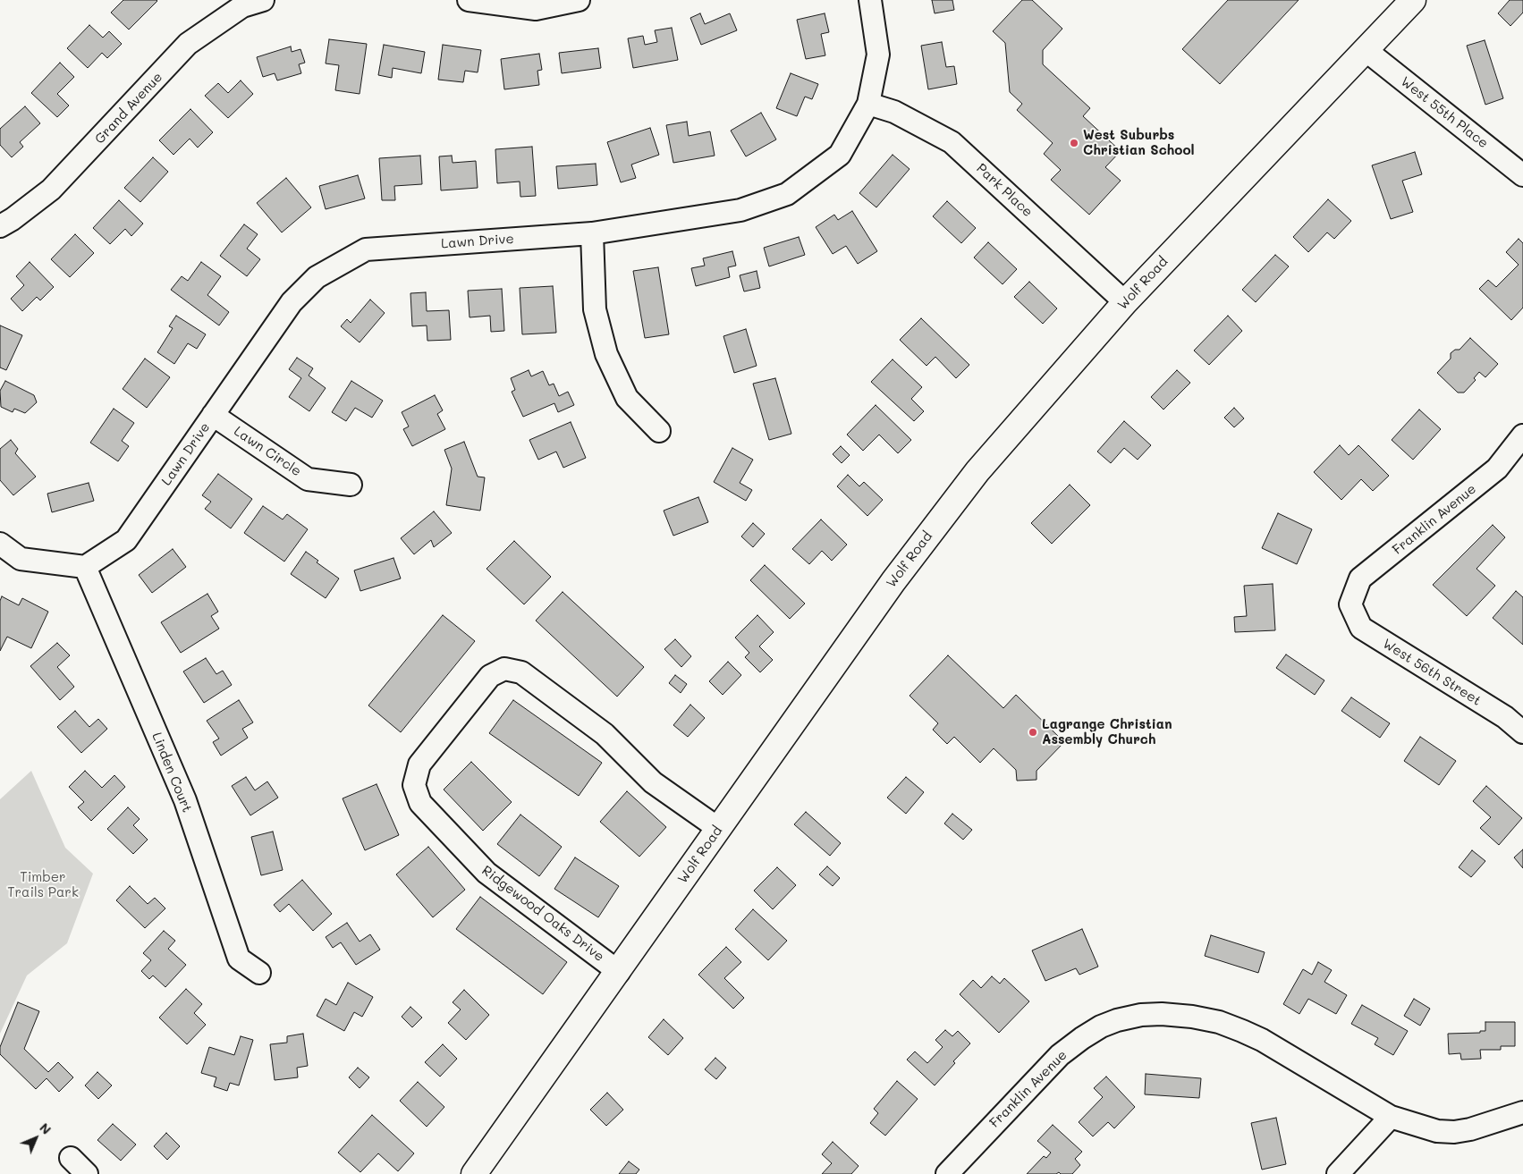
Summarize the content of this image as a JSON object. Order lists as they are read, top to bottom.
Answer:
{
  "streets": {
    "main road": ["Wolf Road"],
    "street": [
      "Grand Avenue",
      "West 55th Place",
      "Park Place",
      "Lawn Drive",
      "Lawn Circle",
      "Franklin Avenue",
      "West 56th Street",
      "Linden Court",
      "Ridgewood Oaks Drive"
    ]
  },
  "crossings": [
    ["West 55th Place", "Wolf Road"],
    ["Park Place", "Lawn Drive"],
    ["Park Place", "Wolf Road"],
    ["Lawn Drive", "Lawn Circle"],
    ["Lawn Drive", "Linden Court"],
    ["Wolf Road", "Ridgewood Oaks Drive"],
    ["Franklin Avenue", "West 56th Street"]
  ],
  "parks": ["Timber Trails Park"],
  "places": ["West Suburbs Christian School", "Lagrange Christian Assembly Church"],
  "north": "top right"
}
